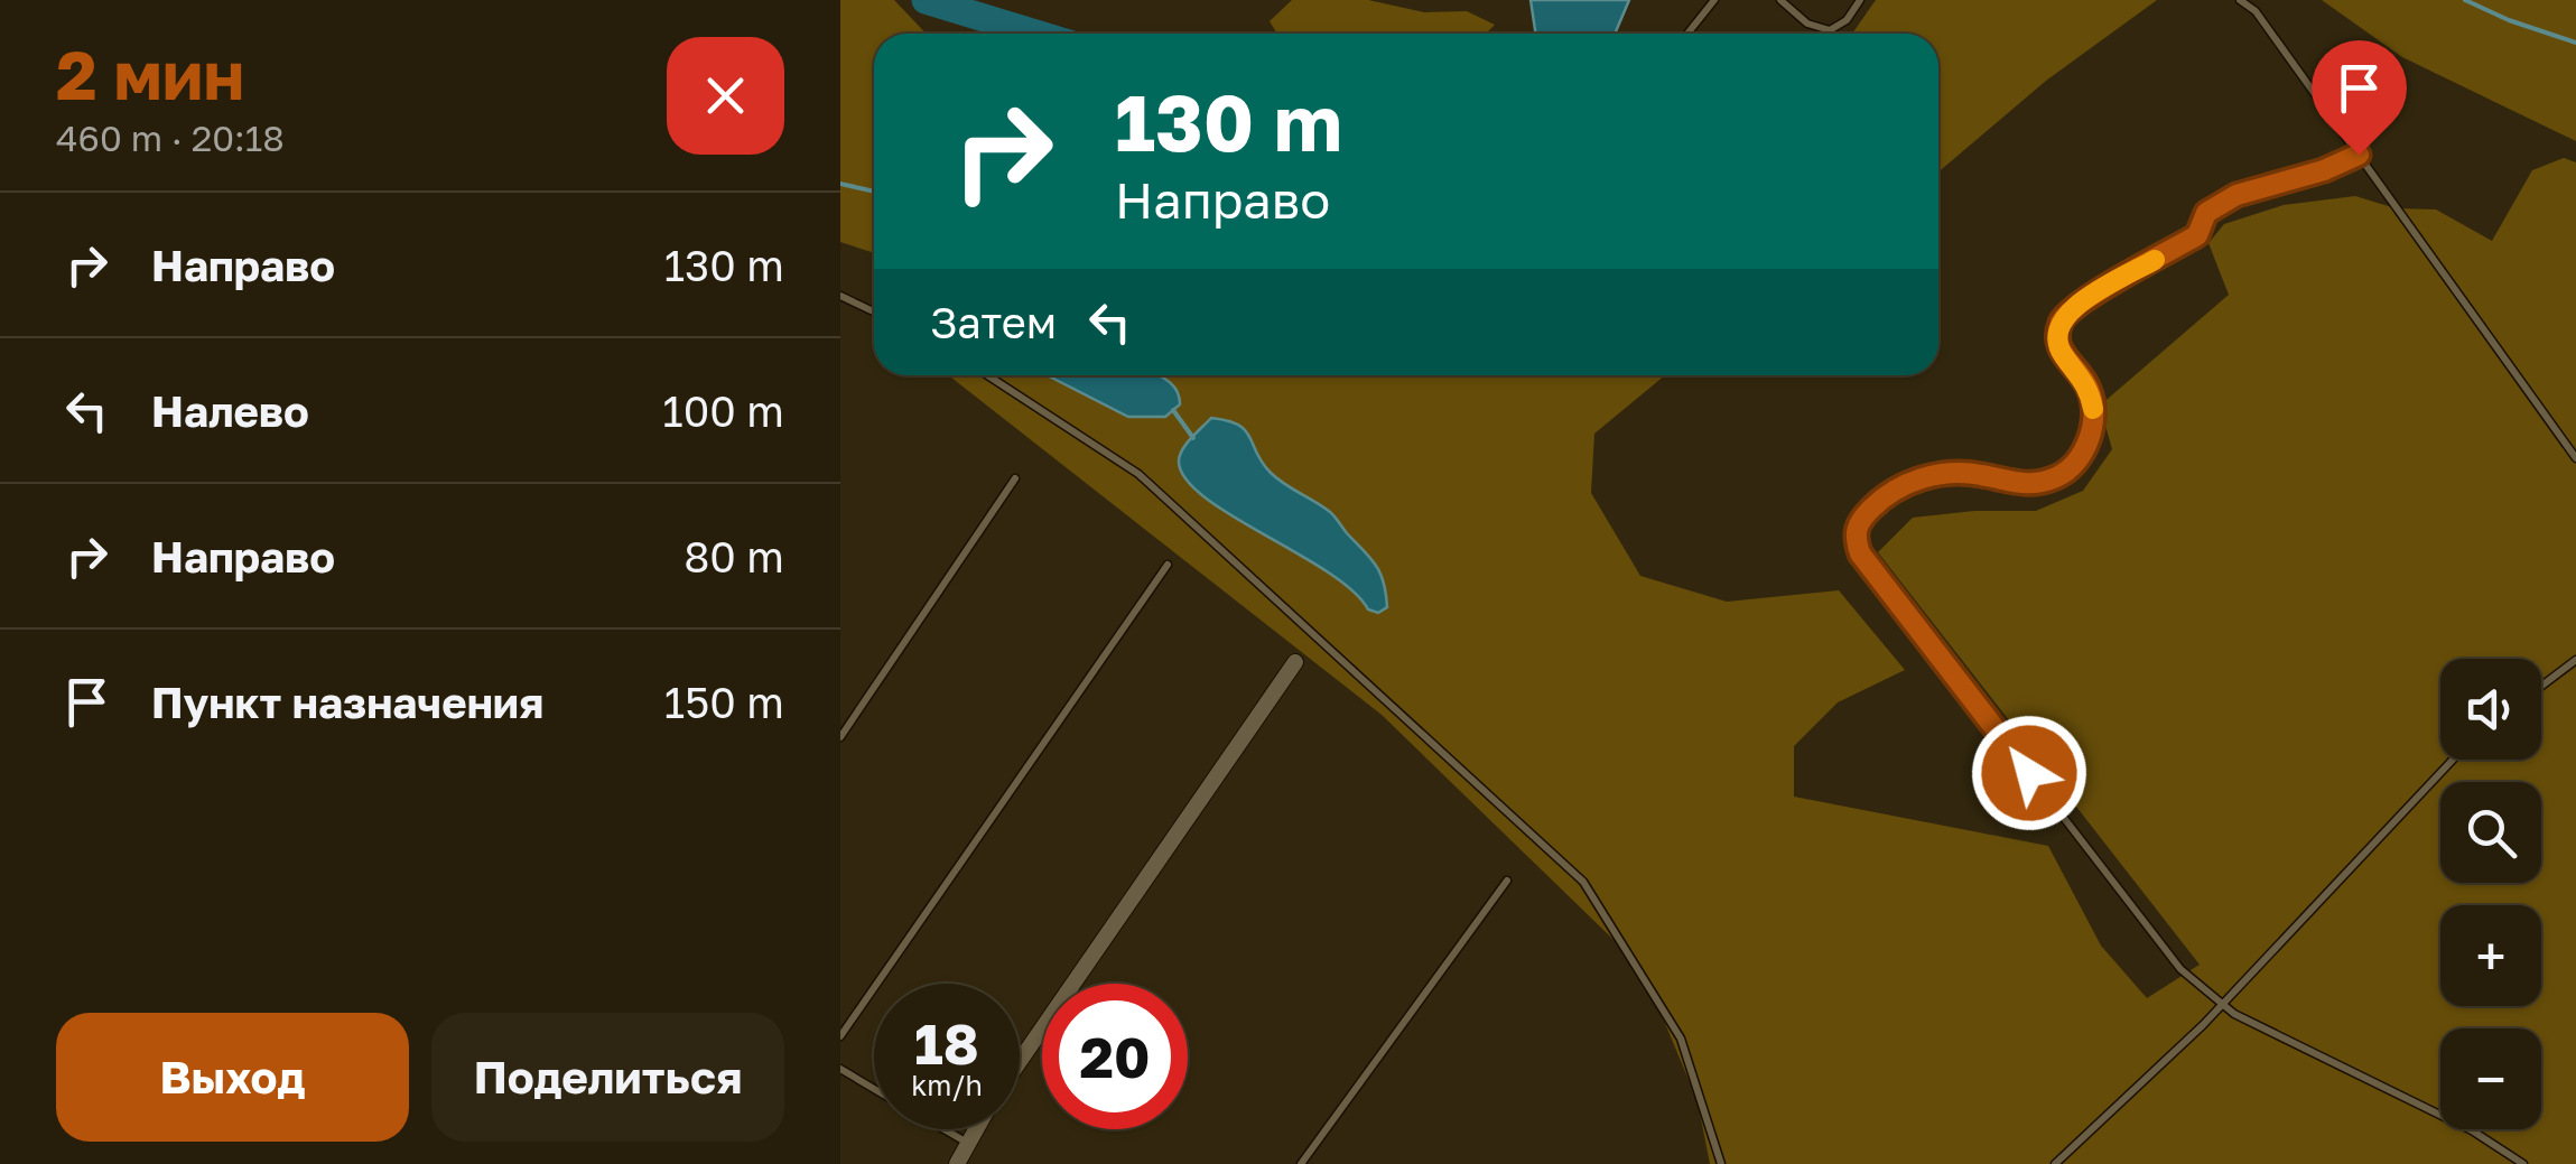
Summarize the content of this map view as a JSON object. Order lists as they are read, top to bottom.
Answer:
{
  "page": {
    "heading": ["2 мин", "460 m · 20:18"],
    "turn": ["130 m", "Направо"],
    "list": [
      {
        "name": "Направо",
        "value": "130 m"
      },
      {
        "name": "Налево",
        "value": "100 m"
      },
      {
        "name": "Направо",
        "value": "80 m"
      },
      {
        "name": "Пункт назначения",
        "value": "150 m"
      }
    ],
    "then": "Затем",
    "map_buttons": ["+", "−"],
    "speed": "18 km/h",
    "limit": "20",
    "buttons": ["Выход", "Поделиться"]
  }
}
